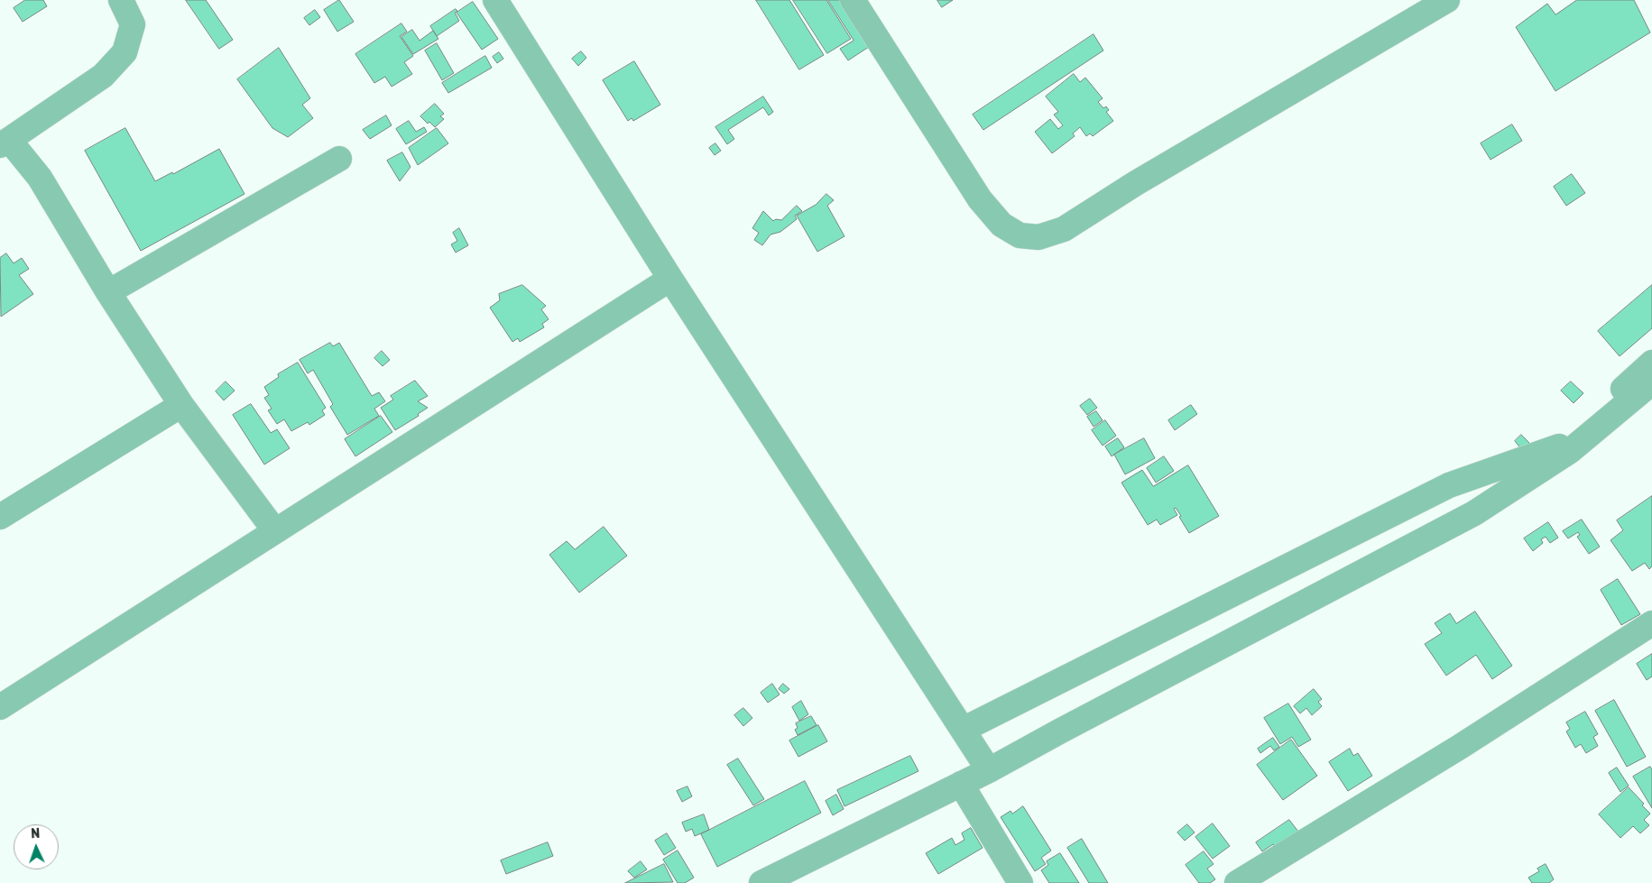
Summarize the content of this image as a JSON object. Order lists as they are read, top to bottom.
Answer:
{
  "north": "top"
}
